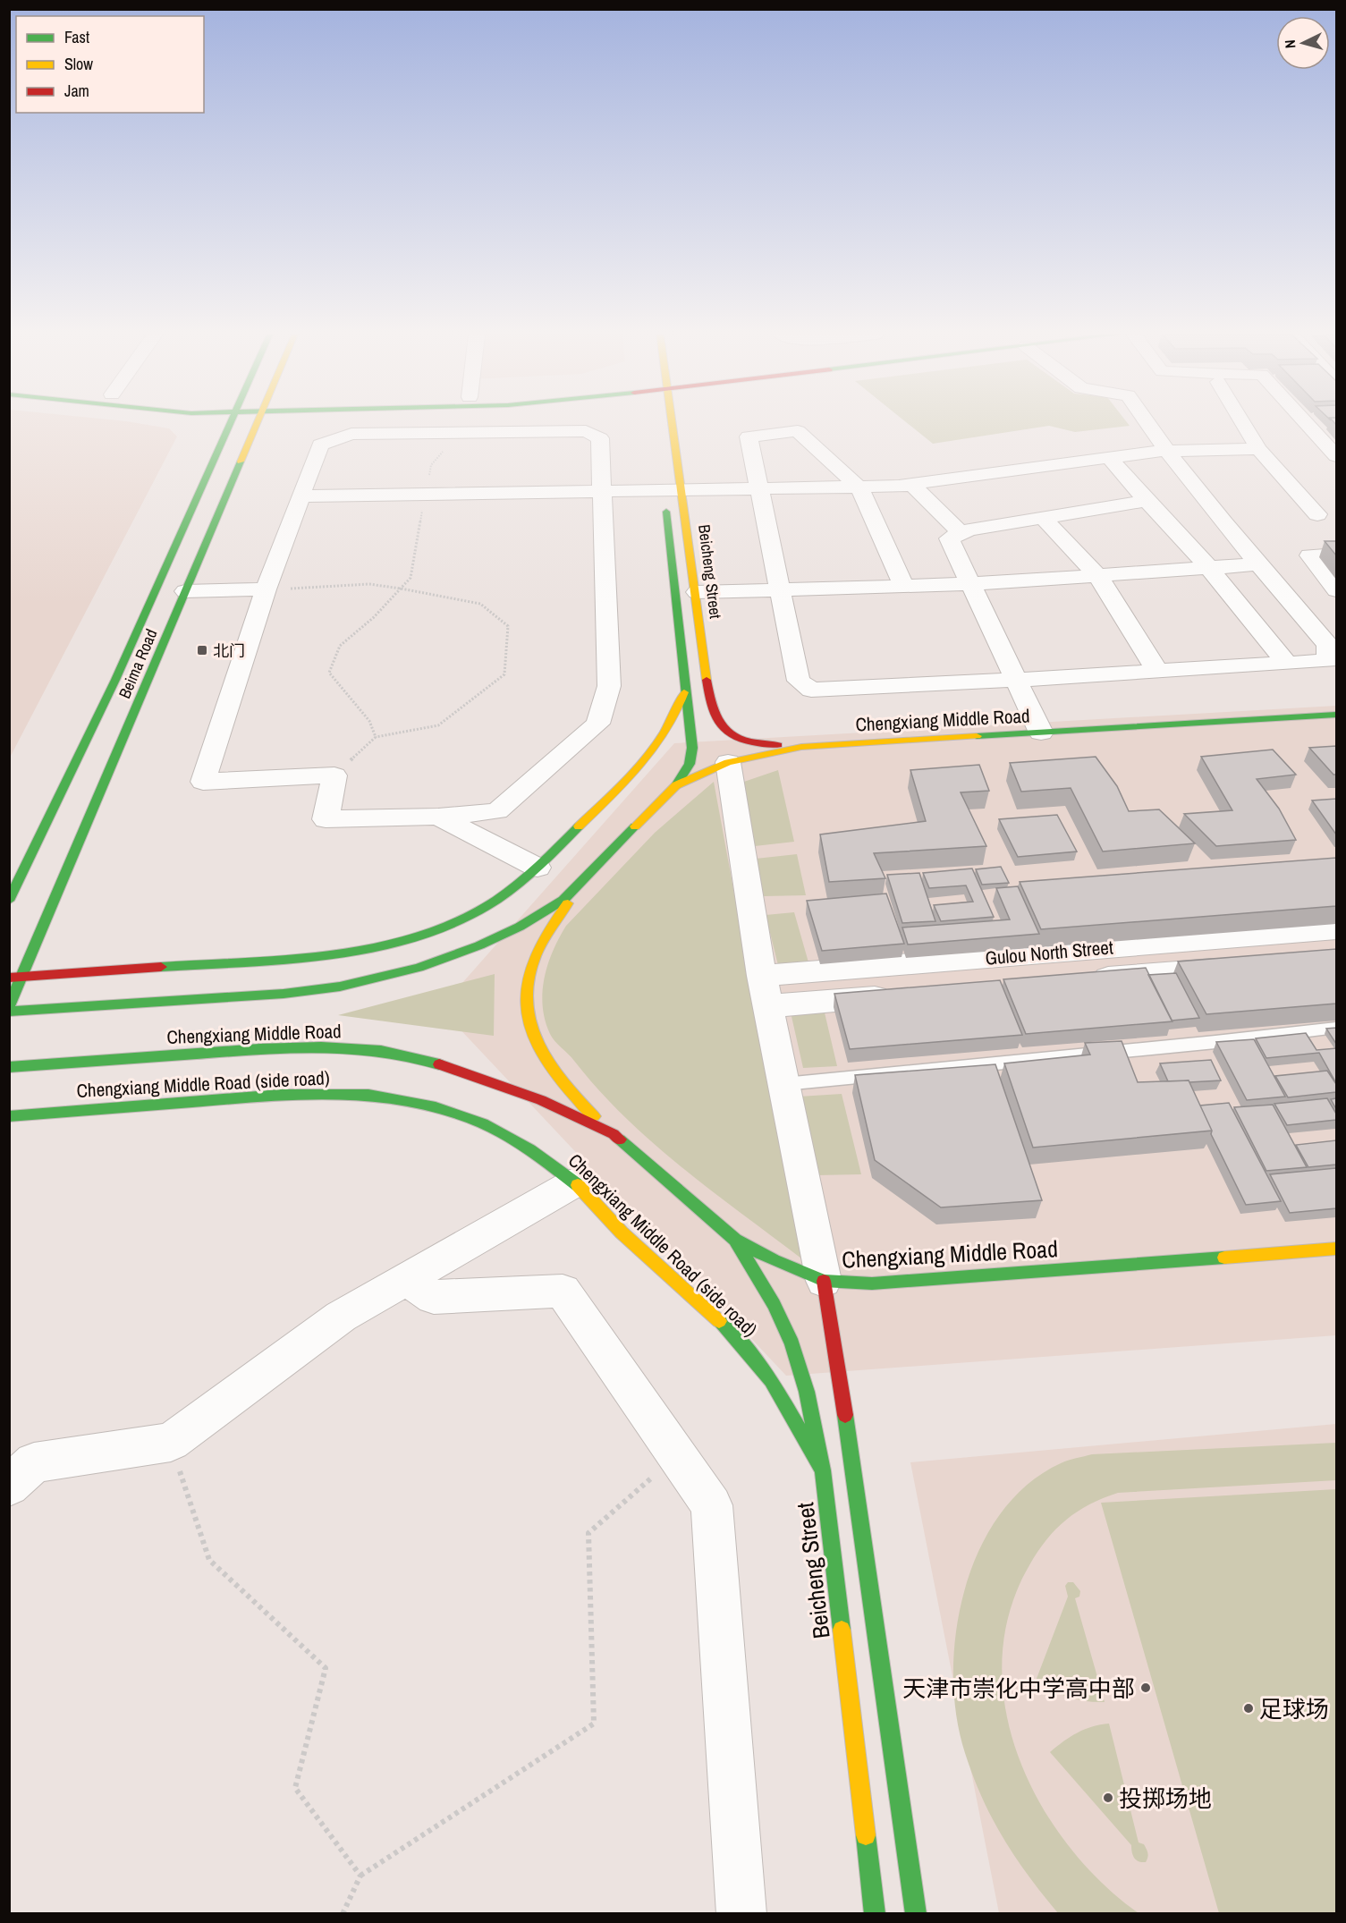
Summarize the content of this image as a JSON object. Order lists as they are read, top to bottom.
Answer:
{
  "streets": {
    "street": [
      "Beicheng Street",
      "Beima Road",
      "Chengxiang Middle Road",
      "Gulou North Street",
      "Chengxiang Middle Road (side road)"
    ]
  },
  "crossings": [
    ["Beicheng Street", "Chengxiang Middle Road"],
    ["Beicheng Street", "Chengxiang Middle Road (side road)"]
  ],
  "places": {
    "transit": ["北门"],
    "other": ["天津市崇化中学高中部", "足球场", "投掷场地"]
  },
  "legend": ["Fast", "Slow", "Jam"],
  "north": "left"
}
